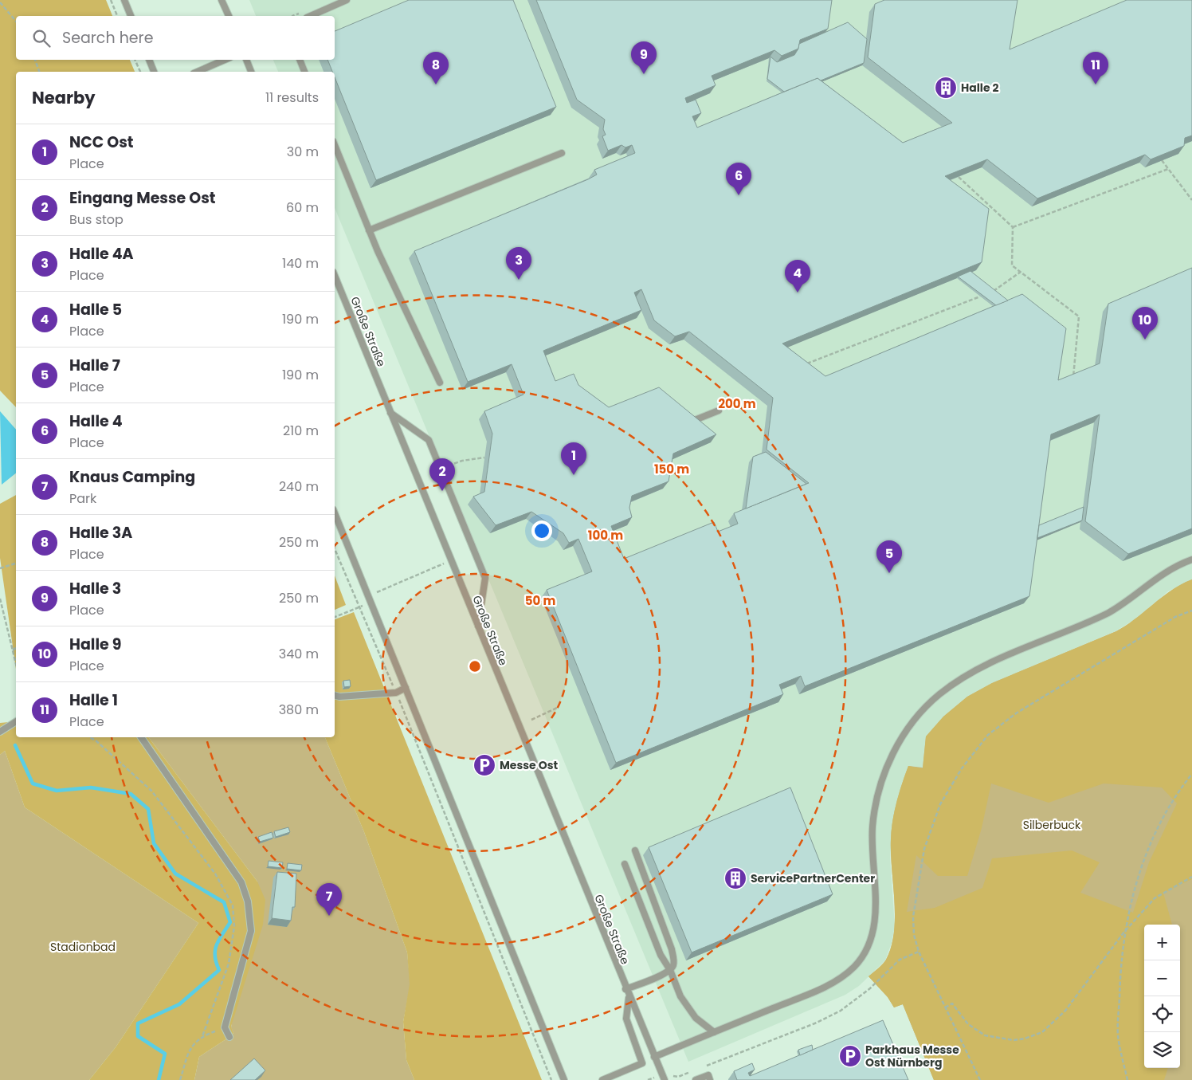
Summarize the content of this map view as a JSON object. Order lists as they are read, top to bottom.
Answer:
{
  "streets": {
    "lane": ["Große Straße"]
  },
  "parks": ["Silberbuck", "Stadionbad"],
  "places": {
    "building": ["Halle 2", "ServicePartnerCenter"],
    "parking": ["Messe Ost", "Parkhaus Messe Ost Nürnberg"]
  },
  "page": {
    "search": "Search here",
    "pins": [
      "9",
      "8",
      "11",
      "6",
      "3",
      "4",
      "10",
      "1",
      "2",
      "5",
      "7"
    ],
    "heading": ["Nearby", "11 results"],
    "list": [
      {
        "mark": "1",
        "name": "NCC Ost",
        "note": "Place",
        "value": "30 m"
      },
      {
        "mark": "2",
        "name": "Eingang Messe Ost",
        "note": "Bus stop",
        "value": "60 m"
      },
      {
        "mark": "3",
        "name": "Halle 4A",
        "note": "Place",
        "value": "140 m"
      },
      {
        "mark": "4",
        "name": "Halle 5",
        "note": "Place",
        "value": "190 m"
      },
      {
        "mark": "5",
        "name": "Halle 7",
        "note": "Place",
        "value": "190 m"
      },
      {
        "mark": "6",
        "name": "Halle 4",
        "note": "Place",
        "value": "210 m"
      },
      {
        "mark": "7",
        "name": "Knaus Camping",
        "note": "Park",
        "value": "240 m"
      },
      {
        "mark": "8",
        "name": "Halle 3A",
        "note": "Place",
        "value": "250 m"
      },
      {
        "mark": "9",
        "name": "Halle 3",
        "note": "Place",
        "value": "250 m"
      },
      {
        "mark": "10",
        "name": "Halle 9",
        "note": "Place",
        "value": "340 m"
      },
      {
        "mark": "11",
        "name": "Halle 1",
        "note": "Place",
        "value": "380 m"
      }
    ],
    "map_buttons": ["+", "−"]
  },
  "rings": [
    "200 m",
    "150 m",
    "100 m",
    "50 m"
  ]
}
